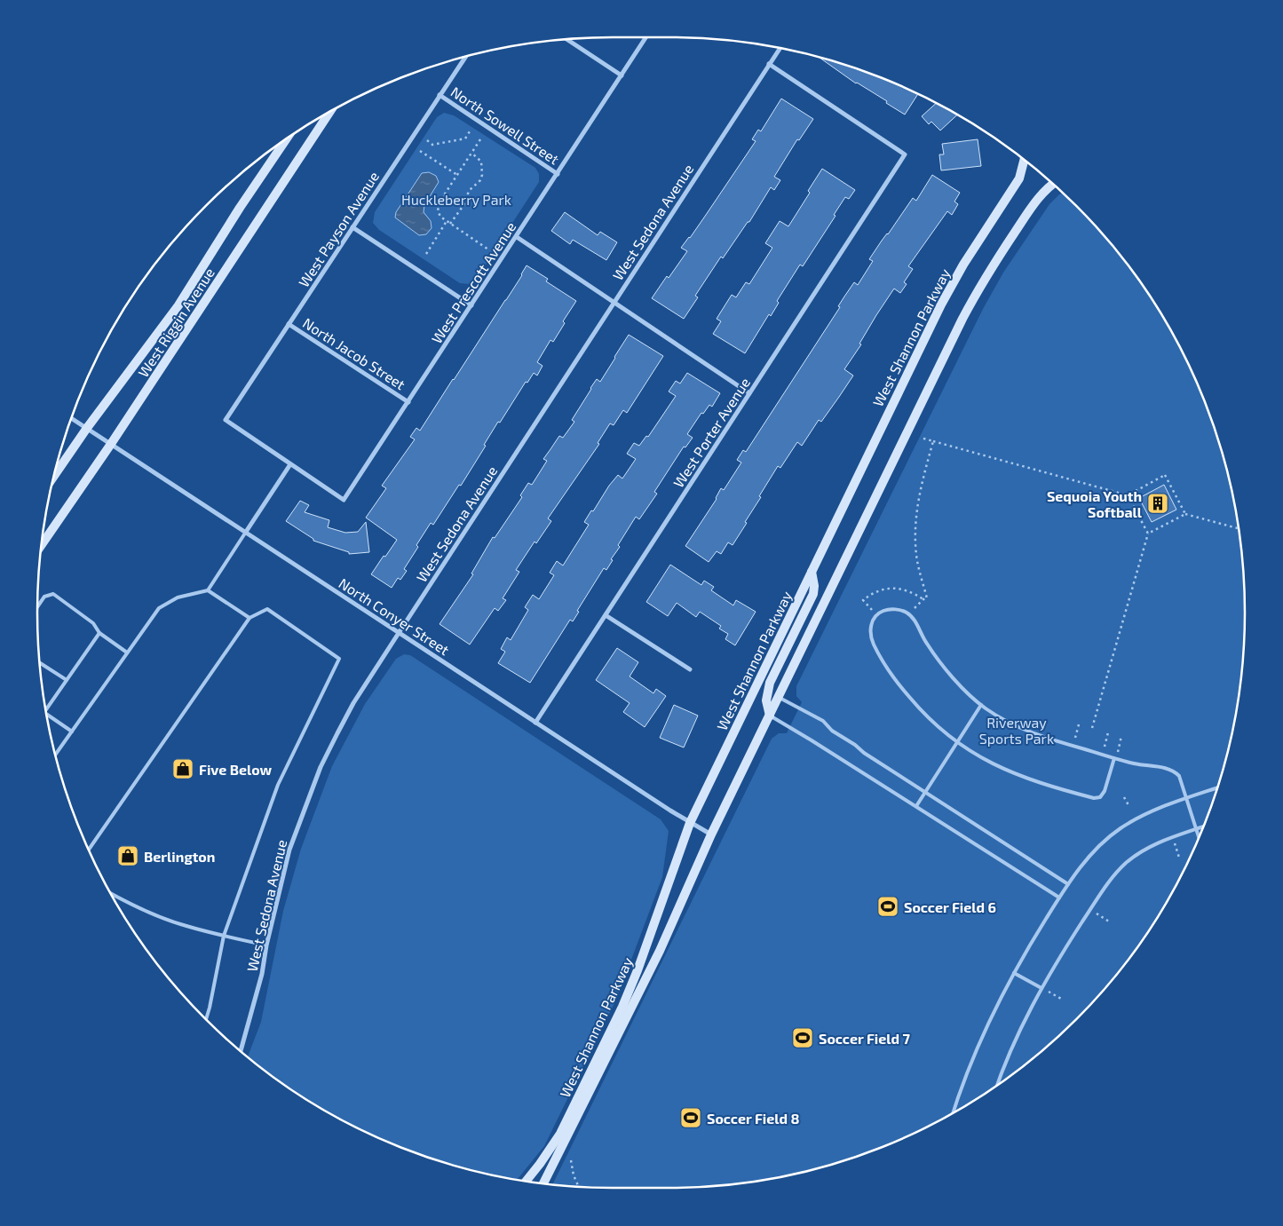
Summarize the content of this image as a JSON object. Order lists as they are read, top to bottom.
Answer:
{
  "streets": {
    "street": [
      "North Sowell Street",
      "West Sedona Avenue",
      "West Payson Avenue",
      "West Prescott Avenue",
      "West Riggin Avenue",
      "West Shannon Parkway",
      "North Jacob Street",
      "West Porter Avenue",
      "North Conyer Street"
    ]
  },
  "crossings": [
    ["North Sowell Street", "West Payson Avenue"],
    ["North Sowell Street", "West Prescott Avenue"],
    ["West Sedona Avenue", "West Porter Avenue"],
    ["West Sedona Avenue", "North Conyer Street"],
    ["West Payson Avenue", "West Prescott Avenue"],
    ["West Payson Avenue", "North Jacob Street"],
    ["West Prescott Avenue", "North Jacob Street"],
    ["West Riggin Avenue", "North Conyer Street"],
    ["West Shannon Parkway", "North Conyer Street"],
    ["West Porter Avenue", "North Conyer Street"]
  ],
  "parks": ["Huckleberry Park", "Riverway Sports Park"],
  "places": {
    "building": ["Sequoia Youth Softball"],
    "shop": ["Five Below", "Berlington"],
    "sports": ["Soccer Field 6", "Soccer Field 7", "Soccer Field 8"]
  }
}
